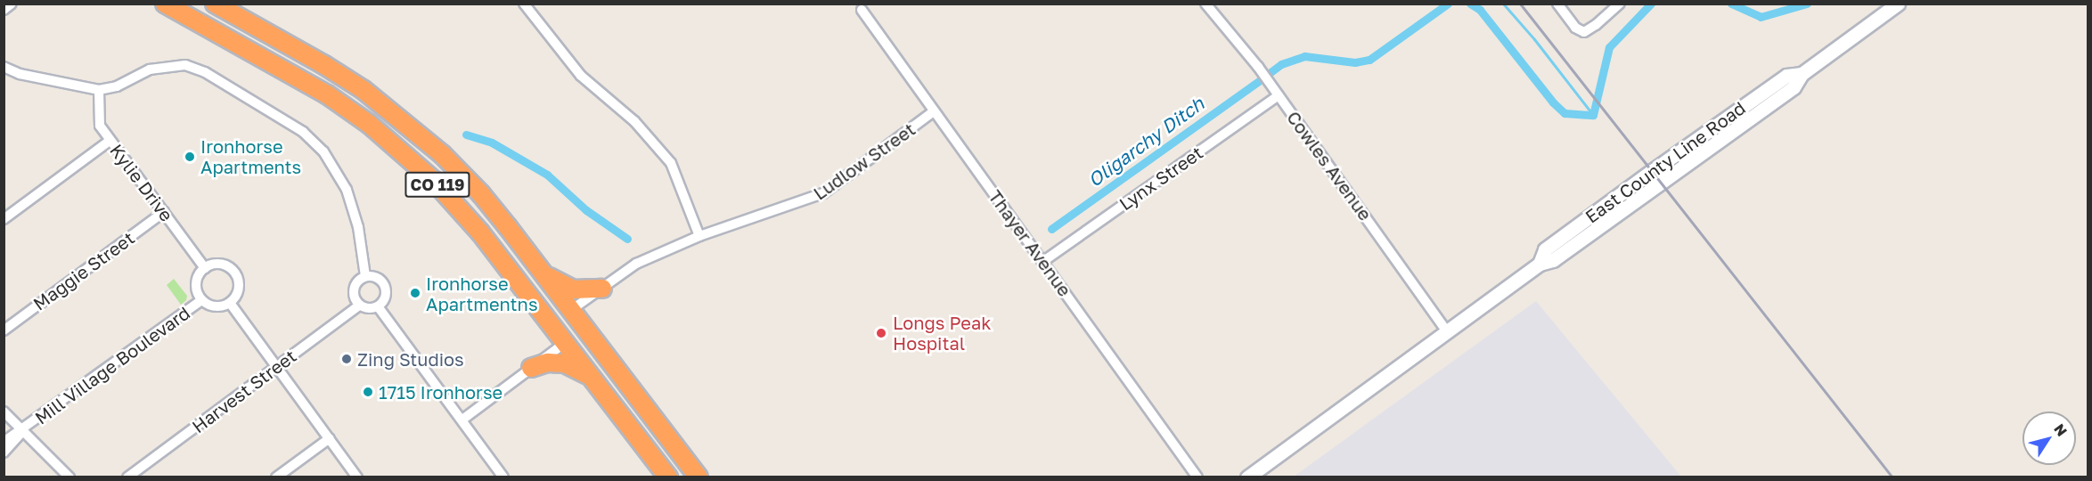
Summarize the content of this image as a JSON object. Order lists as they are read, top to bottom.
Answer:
{
  "streets": {
    "highway": ["CO 119"],
    "street": [
      "Ludlow Street",
      "Cowles Avenue",
      "Lynx Street",
      "Kylie Drive",
      "Thayer Avenue",
      "Maggie Street",
      "Mill Village Boulevard",
      "Harvest Street"
    ]
  },
  "crossings": [
    ["Ludlow Street", "CO 119"],
    ["Ludlow Street", "Thayer Avenue"],
    ["Cowles Avenue", "Lynx Street"],
    ["Lynx Street", "Thayer Avenue"],
    ["Kylie Drive", "Maggie Street"],
    ["Kylie Drive", "Mill Village Boulevard"]
  ],
  "water": ["Oligarchy Ditch"],
  "places": [
    "Ironhorse Apartments",
    "Ironhorse Apartmentns",
    "Longs Peak Hospital",
    "Zing Studios",
    "1715 Ironhorse"
  ],
  "north": "top right"
}
